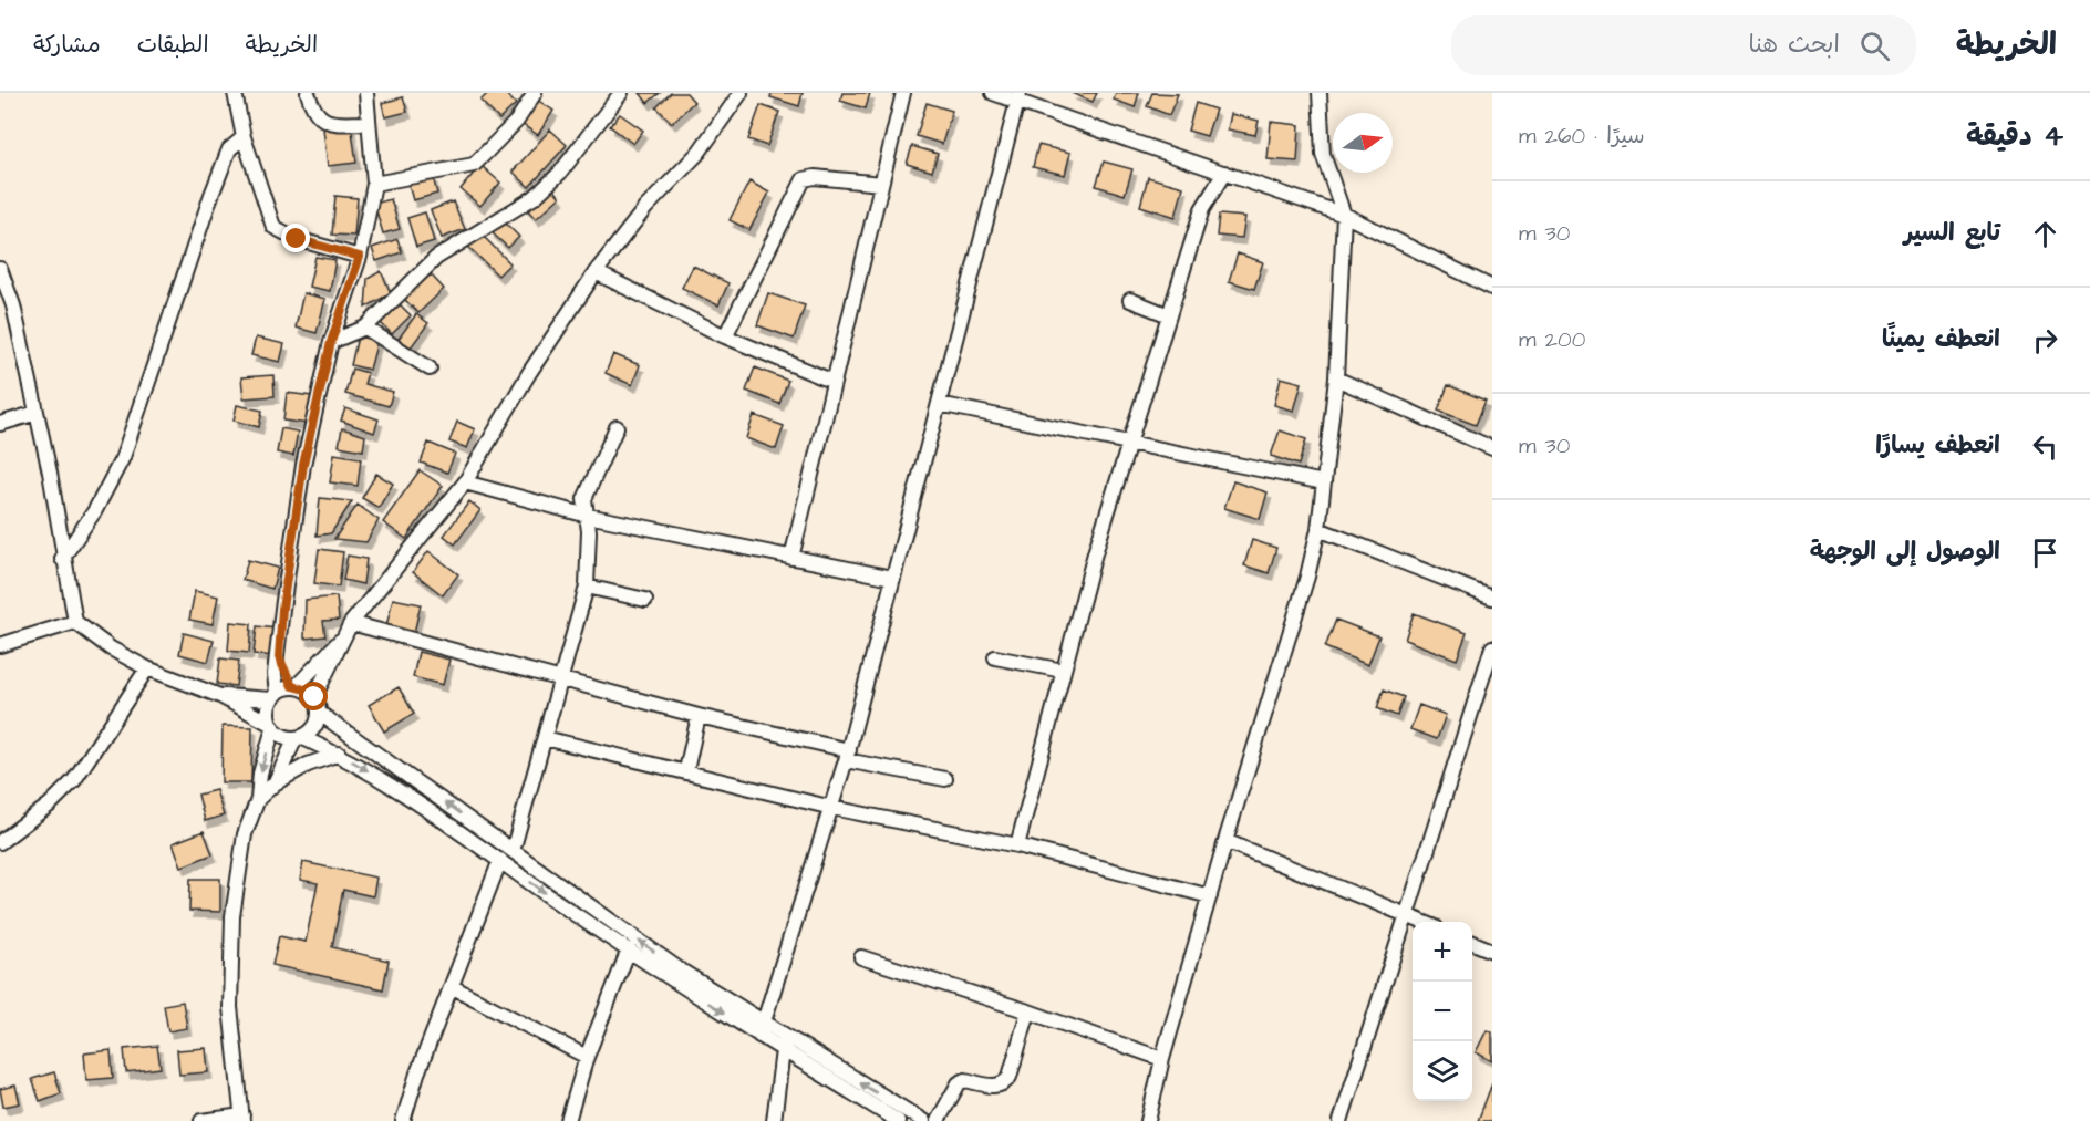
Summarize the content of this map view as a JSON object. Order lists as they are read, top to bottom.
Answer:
{
  "north": "right",
  "page": {
    "header": "الخريطة",
    "search": "ابحث هنا",
    "nav": ["الخريطة", "الطبقات", "مشاركة"],
    "heading": ["4 دقيقة", "سيرًا · 260 m"],
    "list": [
      ["تابع السير", "30 m"],
      ["انعطف يمينًا", "200 m"],
      ["انعطف يسارًا", "30 m"],
      "الوصول إلى الوجهة"
    ],
    "map_buttons": ["+", "−"]
  }
}
